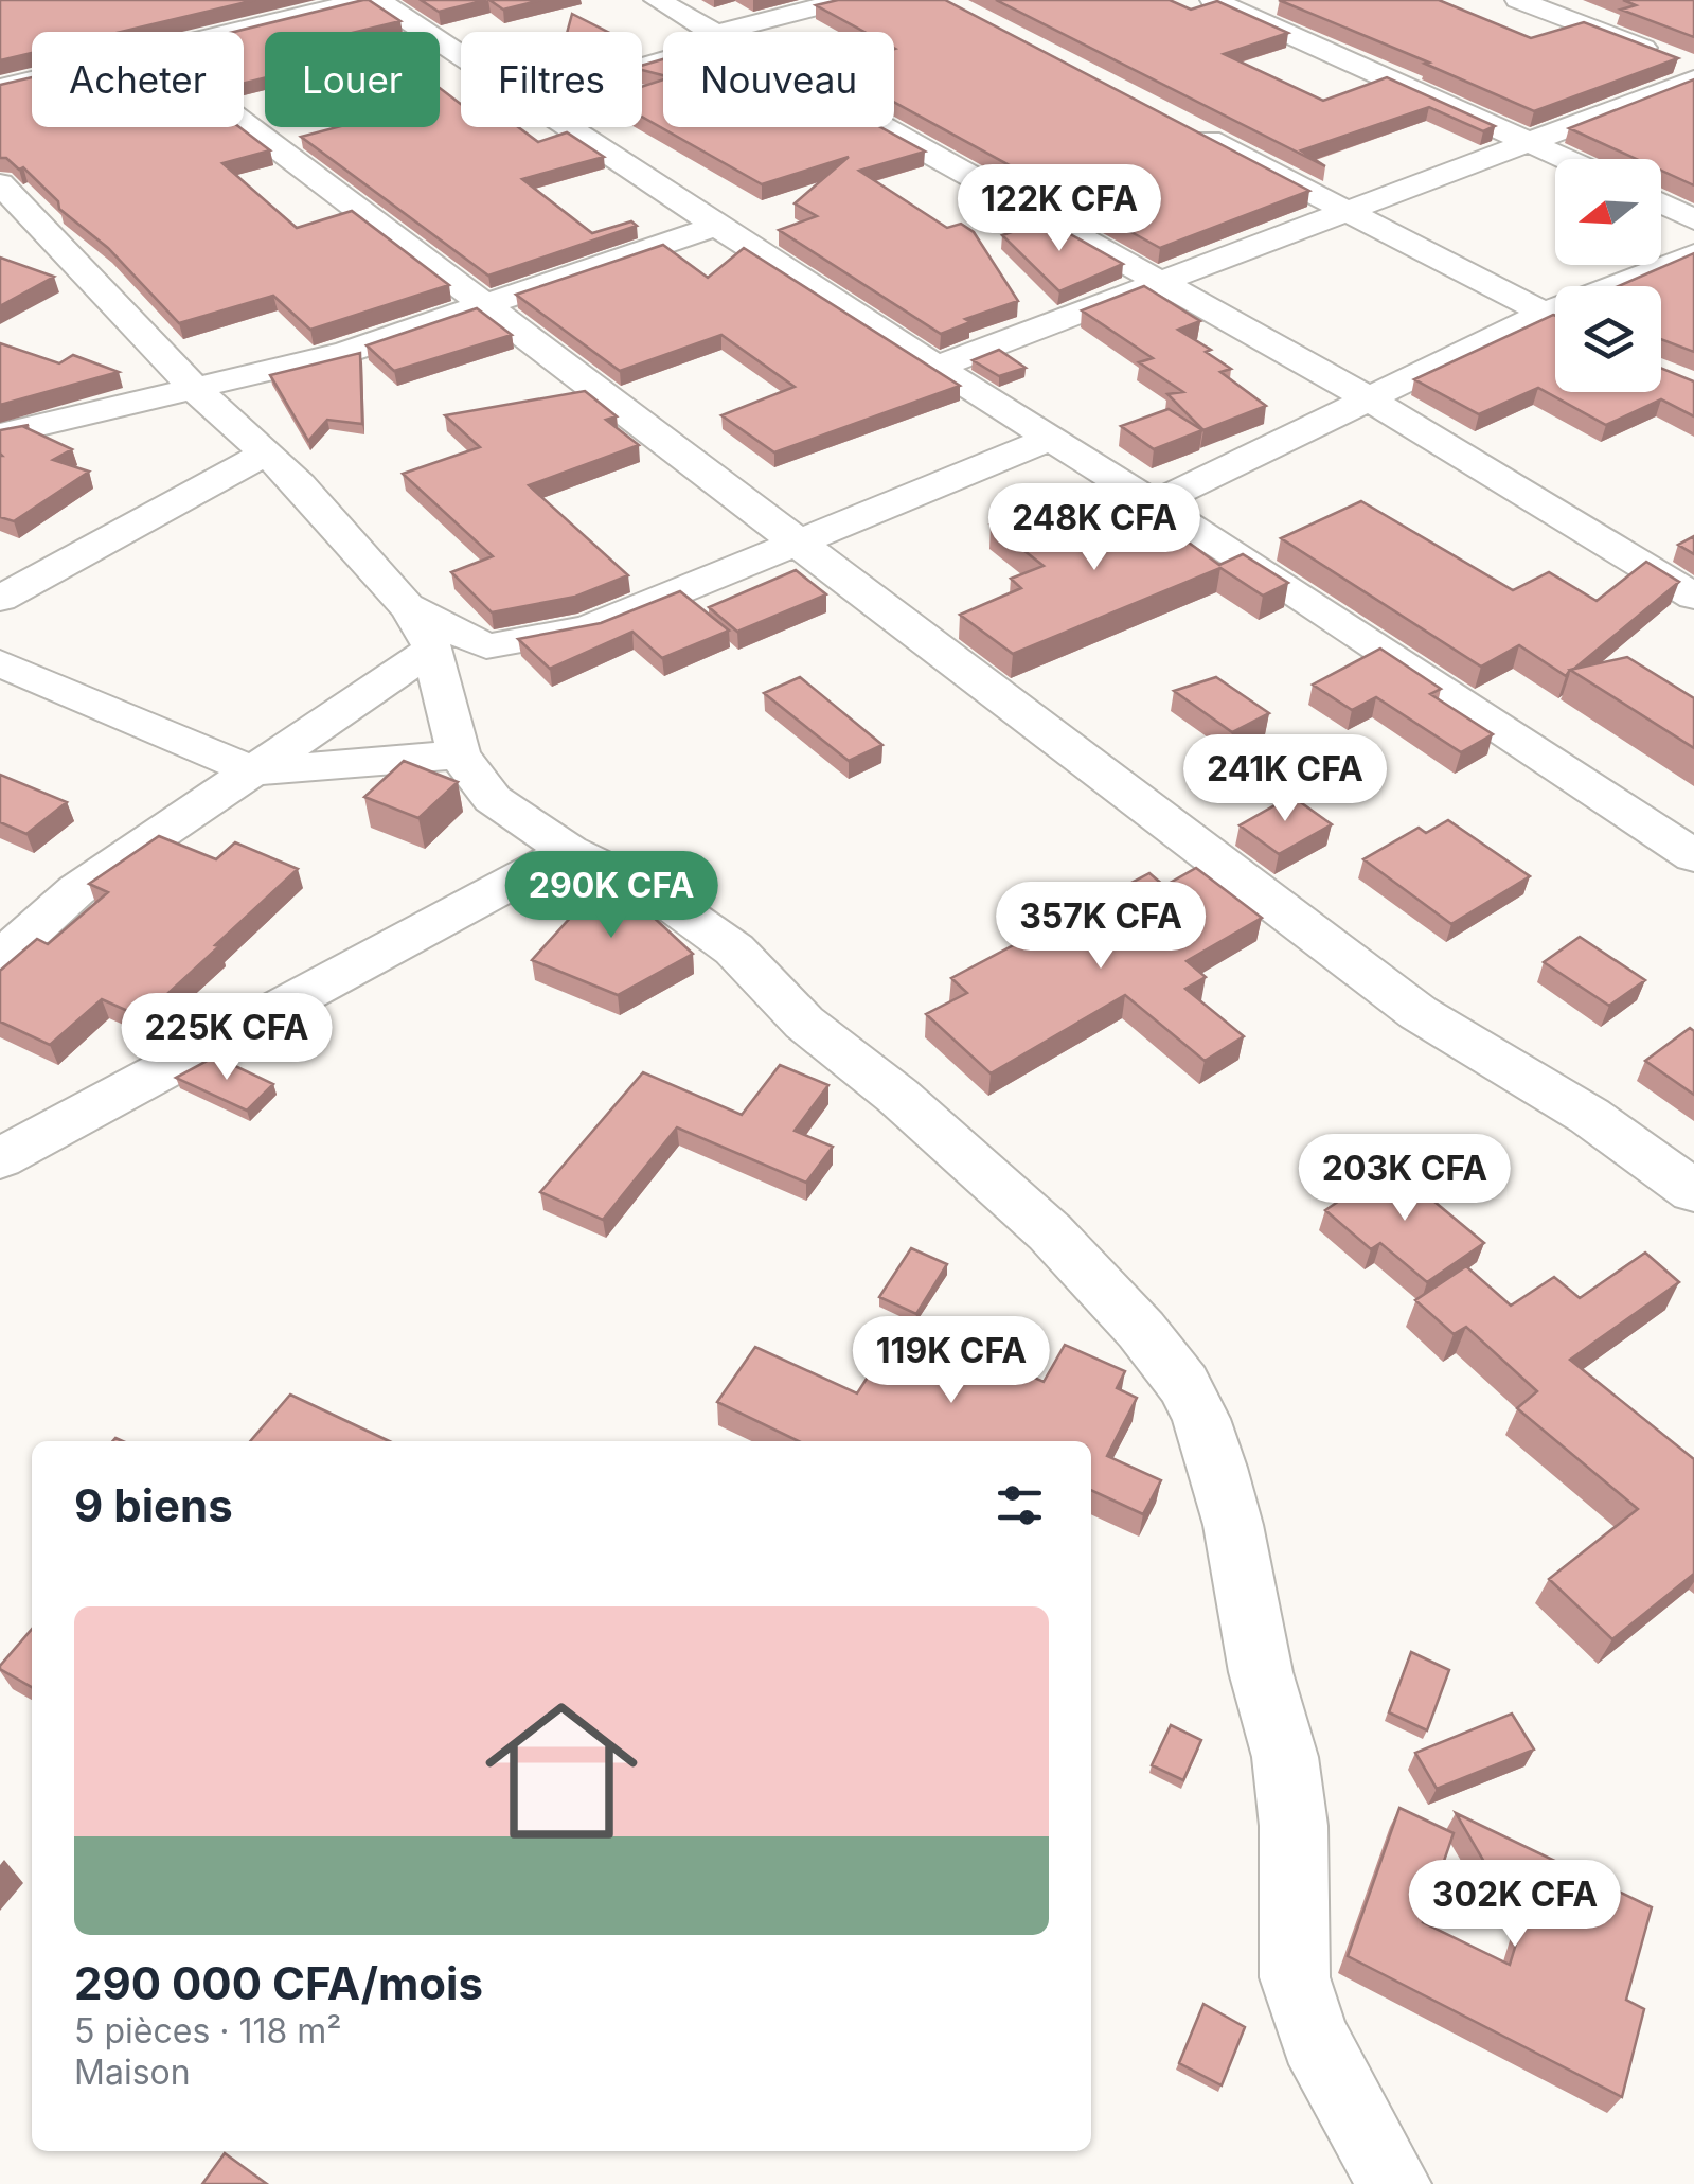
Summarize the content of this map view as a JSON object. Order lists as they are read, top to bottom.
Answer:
{
  "north": "left",
  "page": {
    "chip": [
      "Acheter",
      "Louer",
      "Filtres",
      "Nouveau"
    ],
    "price": [
      "122K CFA",
      "248K CFA",
      "241K CFA",
      "290K CFA",
      "357K CFA",
      "225K CFA",
      "203K CFA",
      "119K CFA",
      "302K CFA"
    ],
    "heading": "9 biens",
    "list": [
      {
        "name": "290 000 CFA/mois",
        "note": "5 pièces · 118 m² · Maison"
      }
    ]
  }
}
